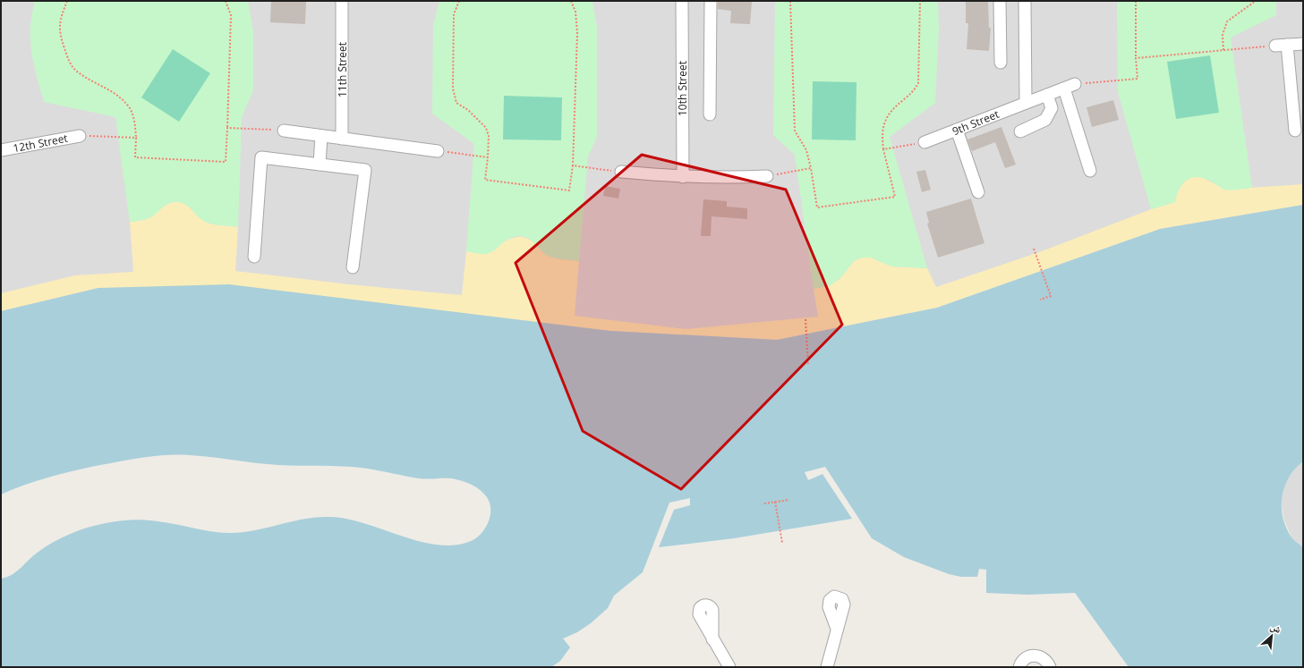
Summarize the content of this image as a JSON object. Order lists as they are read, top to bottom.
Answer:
{
  "streets": {
    "street": [
      "11th Street",
      "10th Street",
      "9th Street",
      "12th Street"
    ]
  },
  "north": "top right"
}
